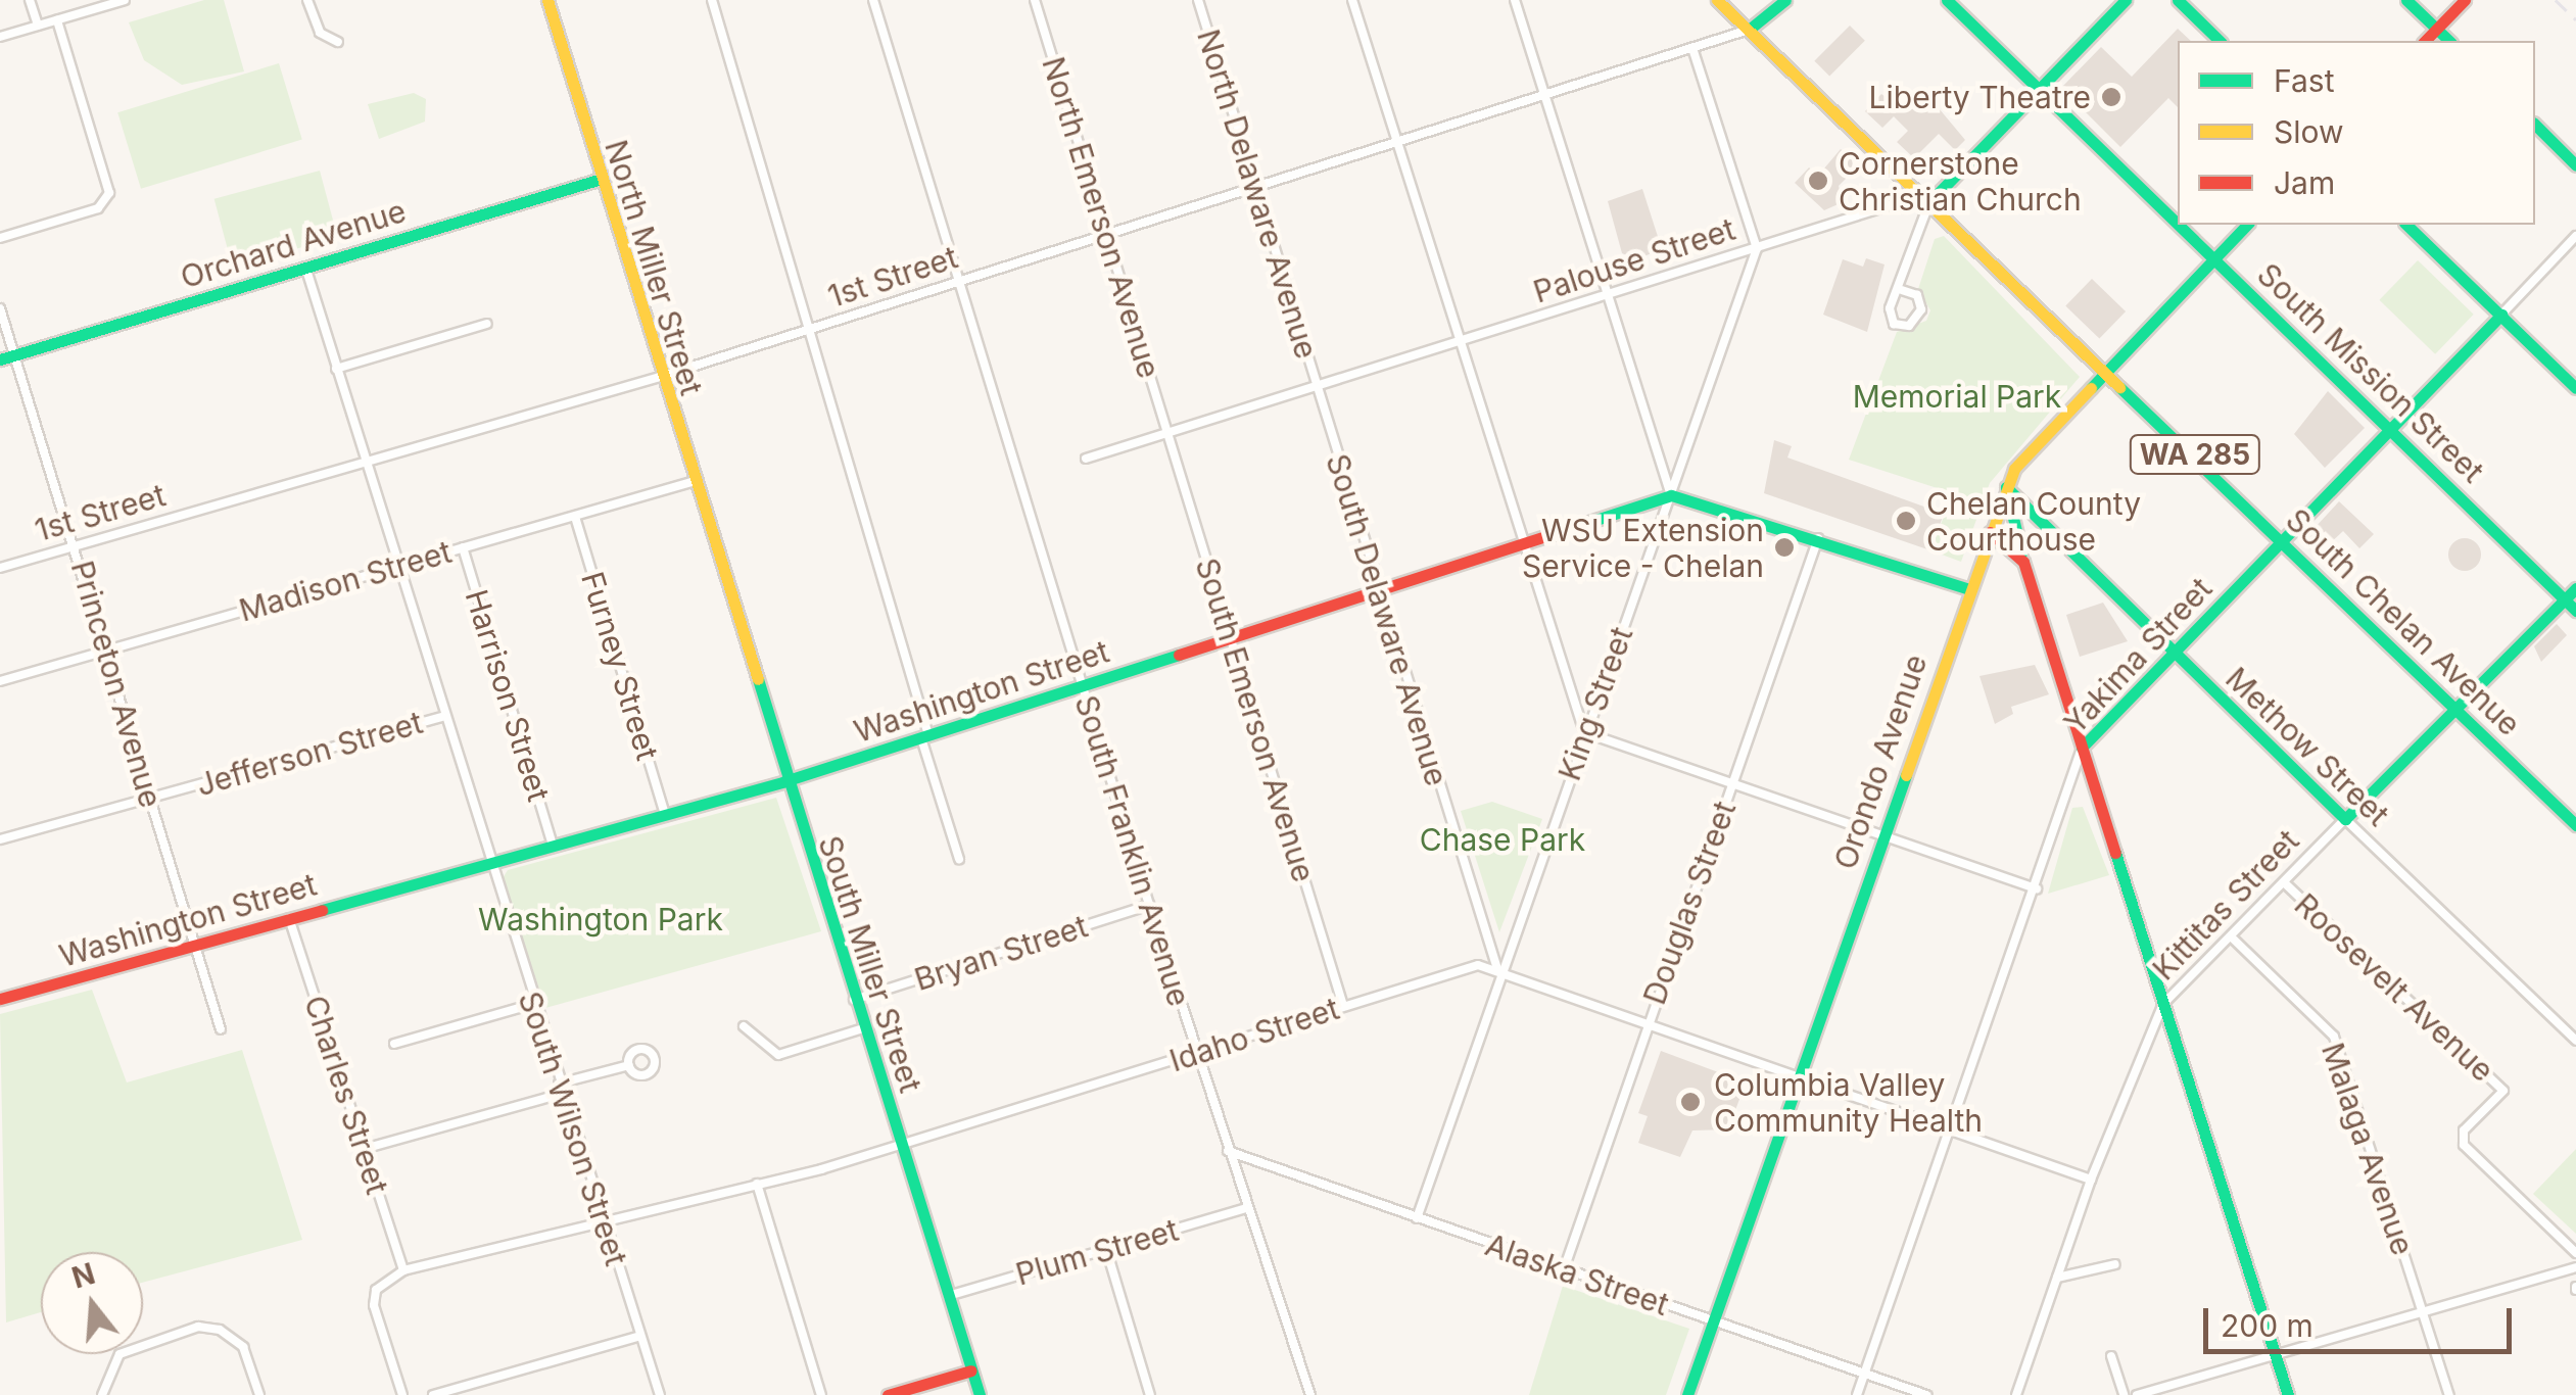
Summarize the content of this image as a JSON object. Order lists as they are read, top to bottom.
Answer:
{
  "streets": {
    "street": [
      "North Delaware Avenue",
      "North Emerson Avenue",
      "Orchard Avenue",
      "Palouse Street",
      "North Miller Street",
      "1st Street",
      "South Mission Street",
      "WA 285",
      "Madison Street",
      "South Delaware Avenue",
      "South Chelan Avenue",
      "Yakima Street",
      "Furney Street",
      "Princeton Avenue",
      "Washington Street",
      "Harrison Street",
      "King Street",
      "South Emerson Avenue",
      "Methow Street",
      "Jefferson Street",
      "Orondo Avenue",
      "South Franklin Avenue",
      "Douglas Street",
      "Kittitas Street",
      "Bryan Street",
      "South Miller Street",
      "Roosevelt Avenue",
      "Idaho Street",
      "Charles Street",
      "South Wilson Street",
      "Malaga Avenue",
      "Plum Street",
      "Alaska Street"
    ]
  },
  "crossings": [
    ["North Delaware Avenue", "Palouse Street"],
    ["North Delaware Avenue", "1st Street"],
    ["North Delaware Avenue", "South Delaware Avenue"],
    ["North Emerson Avenue", "Palouse Street"],
    ["North Emerson Avenue", "1st Street"],
    ["North Emerson Avenue", "South Emerson Avenue"],
    ["Orchard Avenue", "North Miller Street"],
    ["Orchard Avenue", "Princeton Avenue"],
    ["Orchard Avenue", "South Wilson Street"],
    ["Palouse Street", "WA 285"],
    ["Palouse Street", "South Delaware Avenue"],
    ["Palouse Street", "South Chelan Avenue"],
    ["Palouse Street", "King Street"],
    ["Palouse Street", "South Emerson Avenue"],
    ["North Miller Street", "1st Street"],
    ["North Miller Street", "Madison Street"],
    ["North Miller Street", "South Miller Street"],
    ["1st Street", "WA 285"],
    ["1st Street", "Princeton Avenue"],
    ["1st Street", "South Franklin Avenue"],
    ["1st Street", "South Wilson Street"],
    ["South Mission Street", "Yakima Street"],
    ["South Mission Street", "Orondo Avenue"],
    ["South Mission Street", "Kittitas Street"],
    ["WA 285", "South Chelan Avenue"],
    ["Madison Street", "Furney Street"],
    ["Madison Street", "Princeton Avenue"],
    ["Madison Street", "Harrison Street"],
    ["Madison Street", "South Wilson Street"],
    ["South Delaware Avenue", "Washington Street"],
    ["South Delaware Avenue", "King Street"],
    ["South Delaware Avenue", "Idaho Street"],
    ["South Chelan Avenue", "Yakima Street"],
    ["South Chelan Avenue", "Orondo Avenue"],
    ["South Chelan Avenue", "Kittitas Street"],
    ["Yakima Street", "Methow Street"],
    ["Yakima Street", "Idaho Street"],
    ["Yakima Street", "Alaska Street"],
    ["Furney Street", "Washington Street"],
    ["Princeton Avenue", "Washington Street"],
    ["Princeton Avenue", "Jefferson Street"],
    ["Washington Street", "Harrison Street"],
    ["Washington Street", "King Street"],
    ["Washington Street", "South Emerson Avenue"],
    ["Washington Street", "South Franklin Avenue"],
    ["Washington Street", "South Miller Street"],
    ["Washington Street", "Charles Street"],
    ["Washington Street", "South Wilson Street"],
    ["King Street", "Idaho Street"],
    ["King Street", "Alaska Street"],
    ["South Emerson Avenue", "Idaho Street"],
    ["Methow Street", "Orondo Avenue"],
    ["Methow Street", "Kittitas Street"],
    ["Jefferson Street", "South Wilson Street"],
    ["Orondo Avenue", "Idaho Street"],
    ["Orondo Avenue", "Alaska Street"],
    ["South Franklin Avenue", "Bryan Street"],
    ["South Franklin Avenue", "Idaho Street"],
    ["South Franklin Avenue", "Plum Street"],
    ["South Franklin Avenue", "Alaska Street"],
    ["Douglas Street", "Idaho Street"],
    ["Douglas Street", "Alaska Street"],
    ["Kittitas Street", "Roosevelt Avenue"],
    ["Kittitas Street", "Idaho Street"],
    ["Kittitas Street", "Malaga Avenue"],
    ["Bryan Street", "South Miller Street"],
    ["South Miller Street", "Idaho Street"],
    ["South Miller Street", "Plum Street"],
    ["Idaho Street", "Charles Street"],
    ["Idaho Street", "South Wilson Street"]
  ],
  "parks": ["Memorial Park", "Chase Park", "Washington Park"],
  "places": [
    "Liberty Theatre",
    "Cornerstone Christian Church",
    "Chelan County Courthouse",
    "WSU Extension Service - Chelan",
    "Columbia Valley Community Health"
  ],
  "legend": ["Fast", "Slow", "Jam"],
  "scale_bar": "200 m",
  "north": "top"
}
